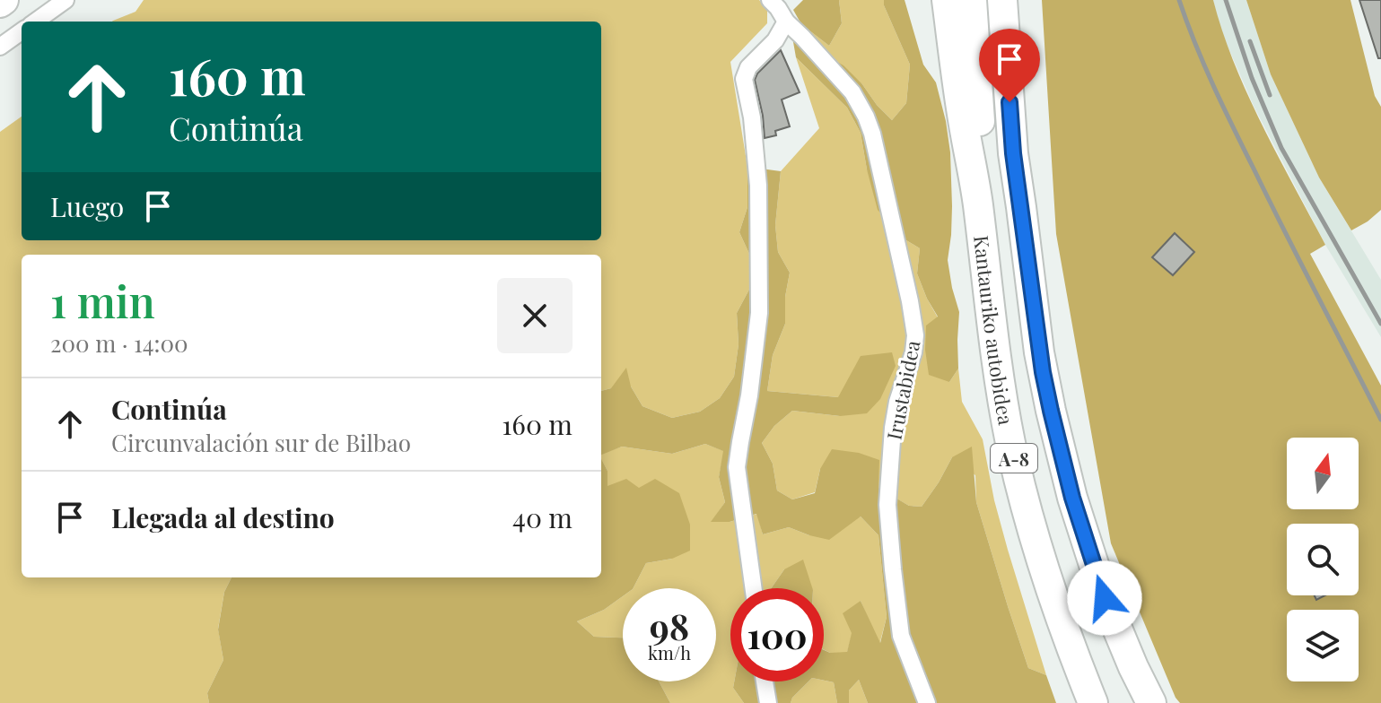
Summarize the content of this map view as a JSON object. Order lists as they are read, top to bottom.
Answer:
{
  "streets": {
    "highway": ["Kantauriko autobidea", "A-8"],
    "street": ["Irustabidea"]
  },
  "north": "top",
  "page": {
    "turn": ["160 m", "Continúa"],
    "then": "Luego",
    "heading": ["1 min", "200 m · 14:00"],
    "list": [
      {
        "name": "Continúa",
        "note": "Circunvalación sur de Bilbao",
        "value": "160 m"
      },
      {
        "name": "Llegada al destino",
        "value": "40 m"
      }
    ],
    "speed": "98 km/h",
    "limit": "100"
  }
}
